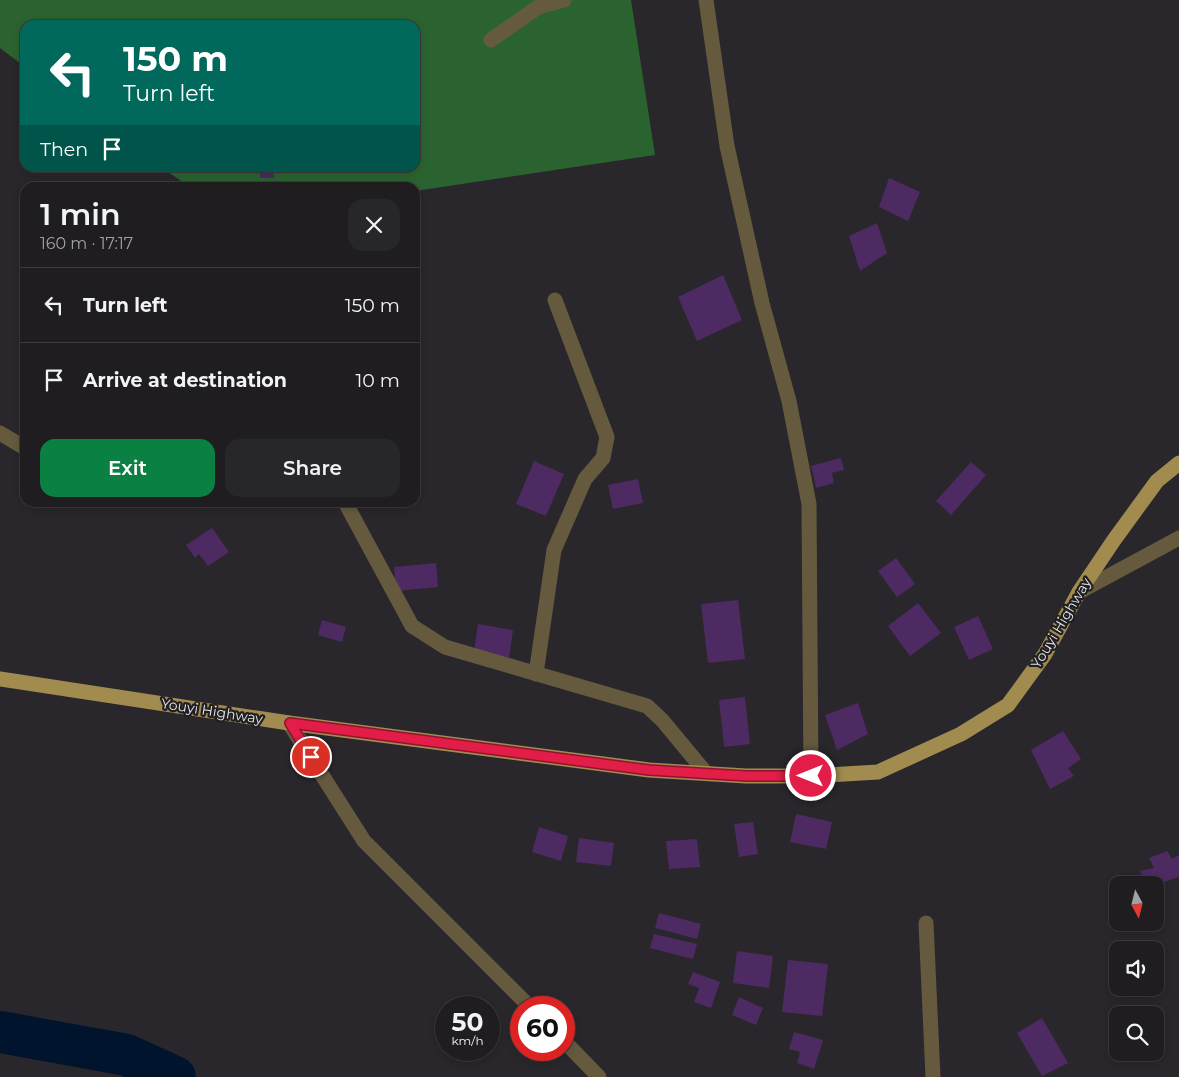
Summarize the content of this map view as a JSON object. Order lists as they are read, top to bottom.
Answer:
{
  "streets": {
    "main road": ["Youyi Highway"]
  },
  "north": "bottom",
  "page": {
    "turn": ["150 m", "Turn left"],
    "then": "Then",
    "heading": ["1 min", "160 m · 17:17"],
    "list": [
      {
        "name": "Turn left",
        "value": "150 m"
      },
      {
        "name": "Arrive at destination",
        "value": "10 m"
      }
    ],
    "buttons": ["Exit", "Share"],
    "speed": "50 km/h",
    "limit": "60"
  }
}
